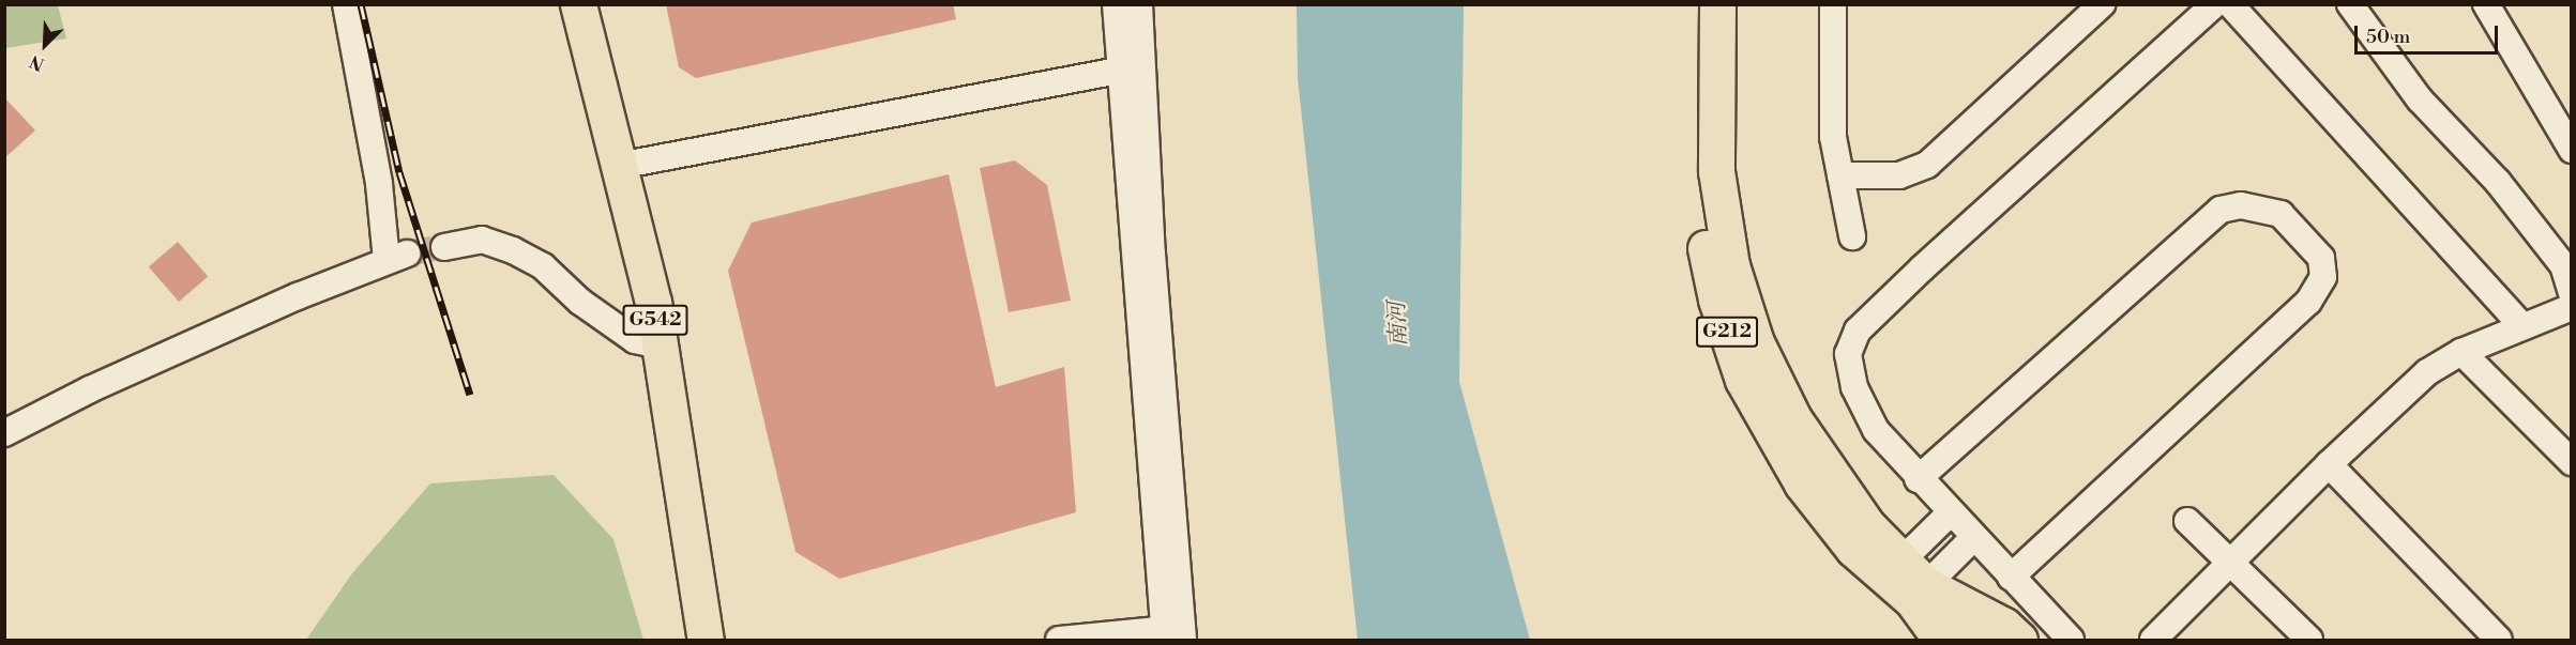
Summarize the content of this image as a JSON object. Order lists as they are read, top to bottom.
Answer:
{
  "streets": {
    "highway": ["G542", "G212"]
  },
  "water": ["南河"],
  "scale_bar": "50 m",
  "north": "bottom left"
}
